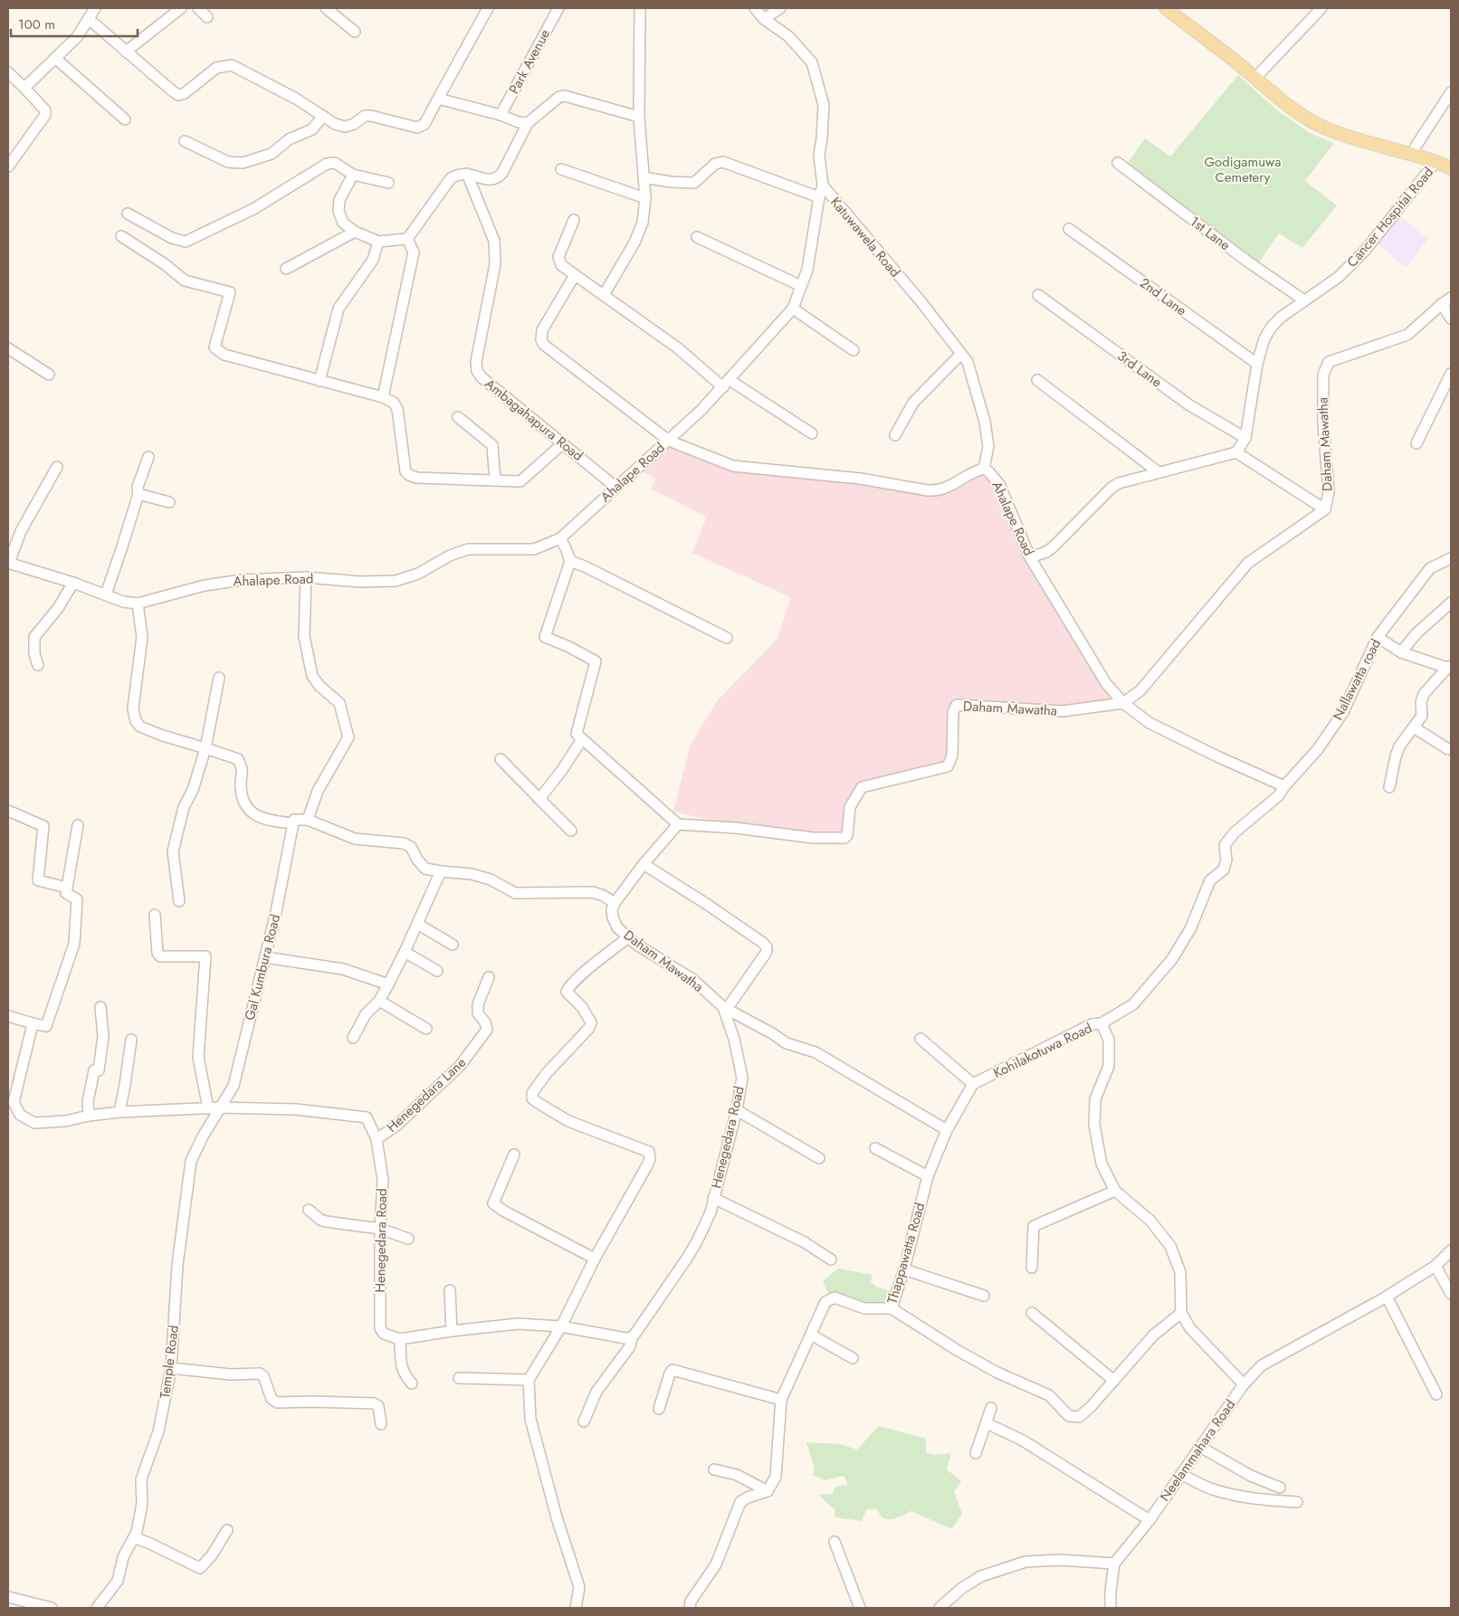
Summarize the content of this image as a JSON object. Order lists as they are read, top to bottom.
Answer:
{
  "streets": {
    "street": [
      "Park Avenue",
      "Cancer Hospital Road",
      "1st Lane",
      "Katuwawela Road",
      "2nd Lane",
      "3rd Lane",
      "Ambagahapura Road",
      "Daham Mawatha",
      "Ahalape Road",
      "Nallawatta road",
      "Gal Kumbura Road",
      "Kohilakotuwa Road",
      "Henegedara Lane",
      "Henegedara Road",
      "Thappawatta Road",
      "Temple Road",
      "Neelammahara Road"
    ]
  },
  "crossings": [
    ["Cancer Hospital Road", "1st Lane"],
    ["Cancer Hospital Road", "2nd Lane"],
    ["Cancer Hospital Road", "3rd Lane"],
    ["Katuwawela Road", "Ahalape Road"],
    ["Ambagahapura Road", "Ahalape Road"],
    ["Daham Mawatha", "Ahalape Road"],
    ["Daham Mawatha", "Henegedara Road"],
    ["Ahalape Road", "Nallawatta road"],
    ["Nallawatta road", "Kohilakotuwa Road"],
    ["Gal Kumbura Road", "Henegedara Road"],
    ["Gal Kumbura Road", "Temple Road"],
    ["Henegedara Lane", "Henegedara Road"],
    ["Henegedara Road", "Temple Road"]
  ],
  "parks": ["Godigamuwa Cemetery"],
  "scale_bar": "100 m"
}
